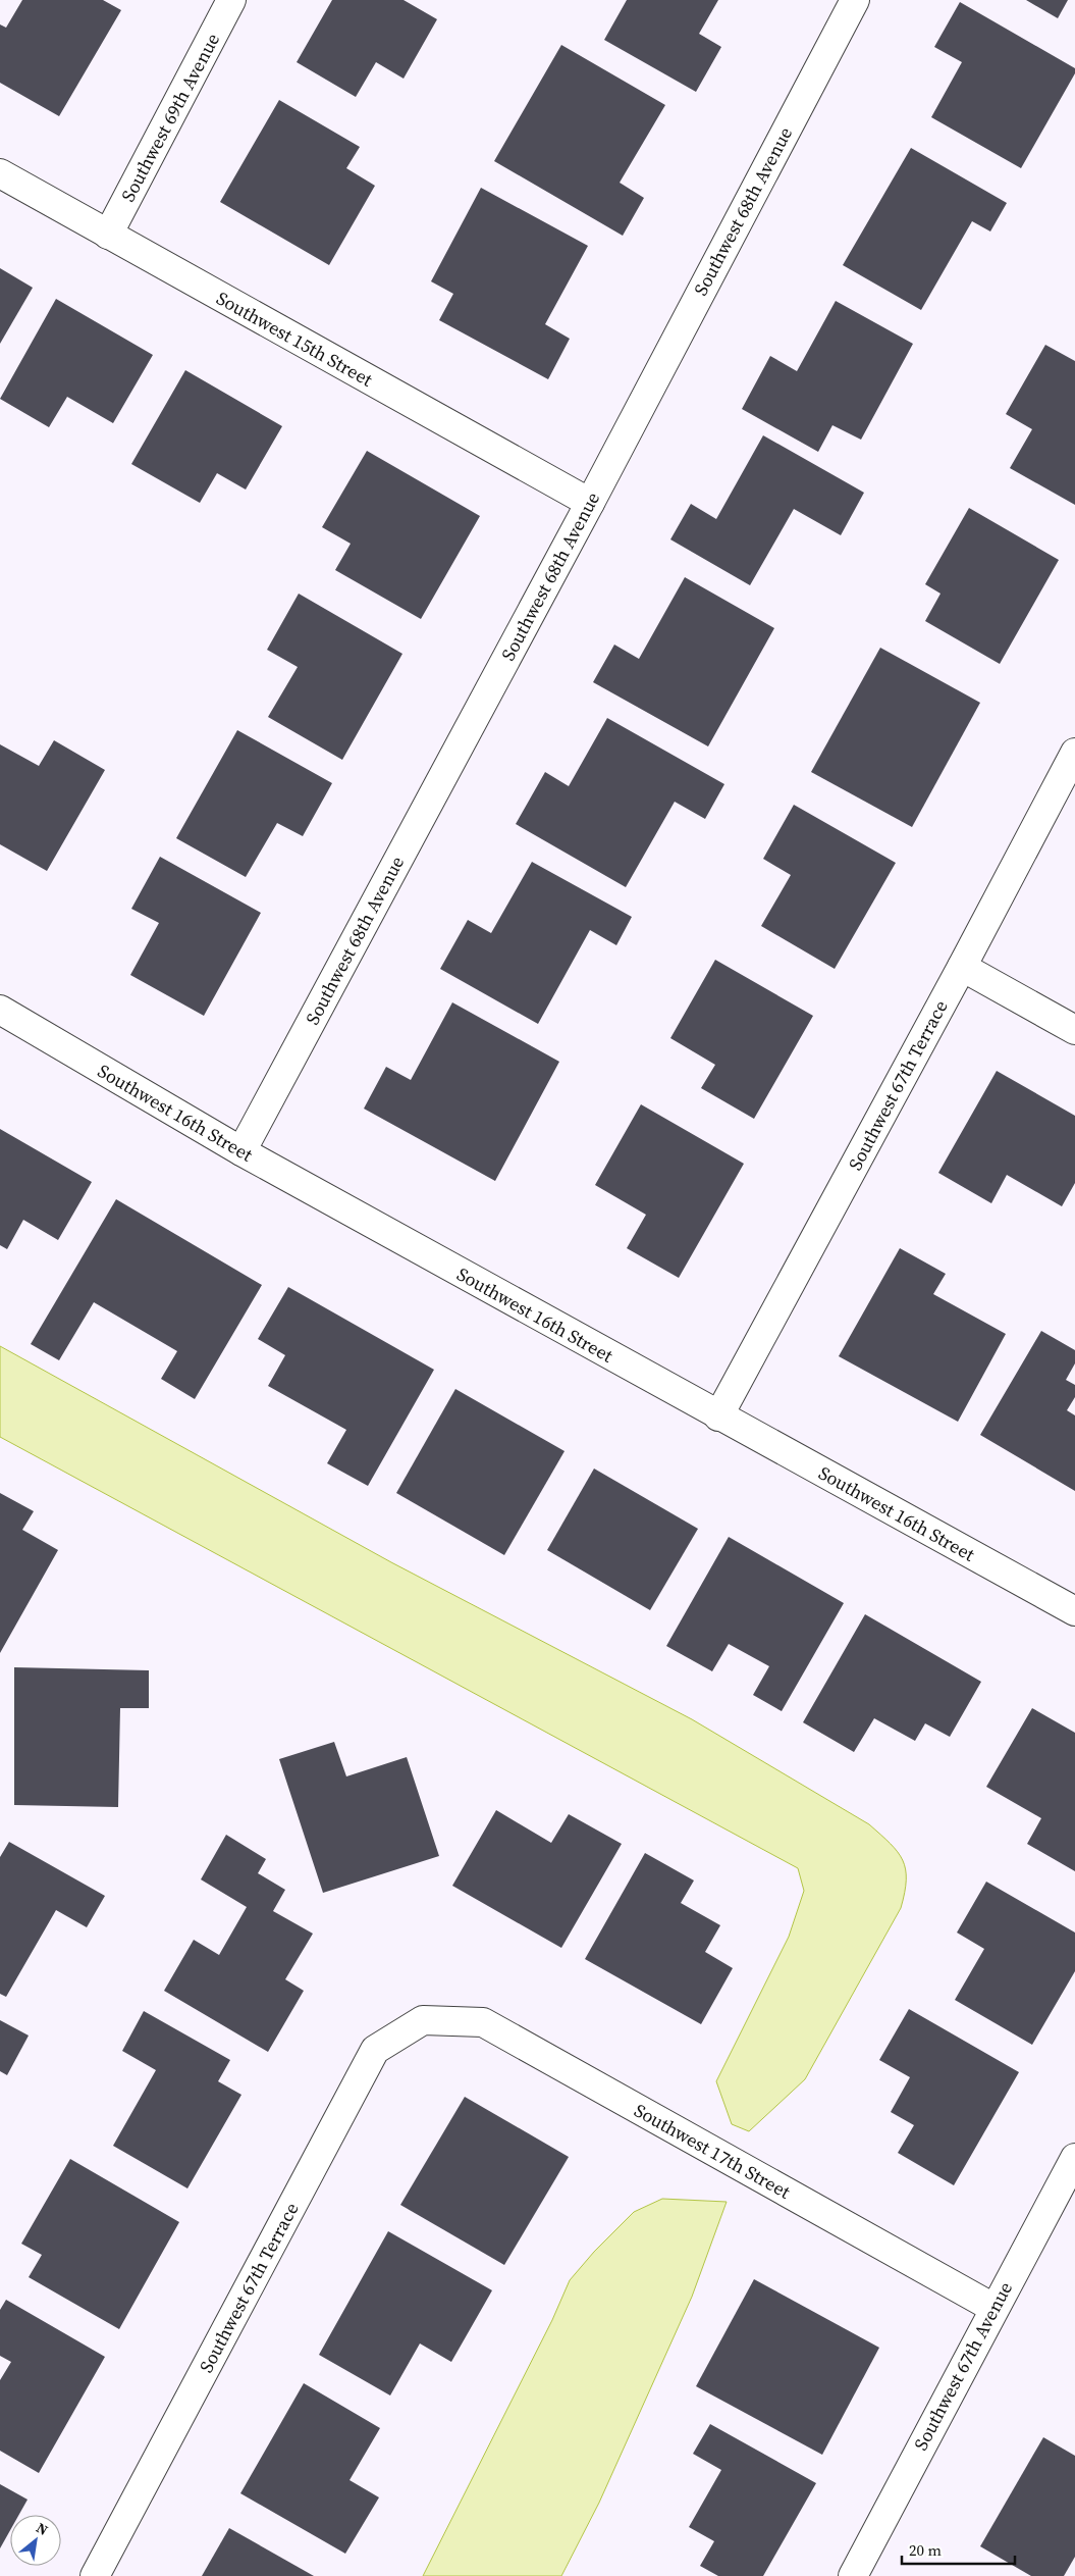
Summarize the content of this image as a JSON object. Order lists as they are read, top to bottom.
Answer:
{
  "streets": {
    "street": [
      "Southwest 69th Avenue",
      "Southwest 68th Avenue",
      "Southwest 15th Street",
      "Southwest 67th Terrace",
      "Southwest 16th Street",
      "Southwest 17th Street",
      "Southwest 67th Avenue"
    ]
  },
  "crossings": [
    ["Southwest 69th Avenue", "Southwest 15th Street"],
    ["Southwest 68th Avenue", "Southwest 15th Street"],
    ["Southwest 68th Avenue", "Southwest 16th Street"],
    ["Southwest 67th Terrace", "Southwest 16th Street"],
    ["Southwest 67th Terrace", "Southwest 17th Street"],
    ["Southwest 17th Street", "Southwest 67th Avenue"]
  ],
  "scale_bar": "20 m",
  "north": "top right"
}
